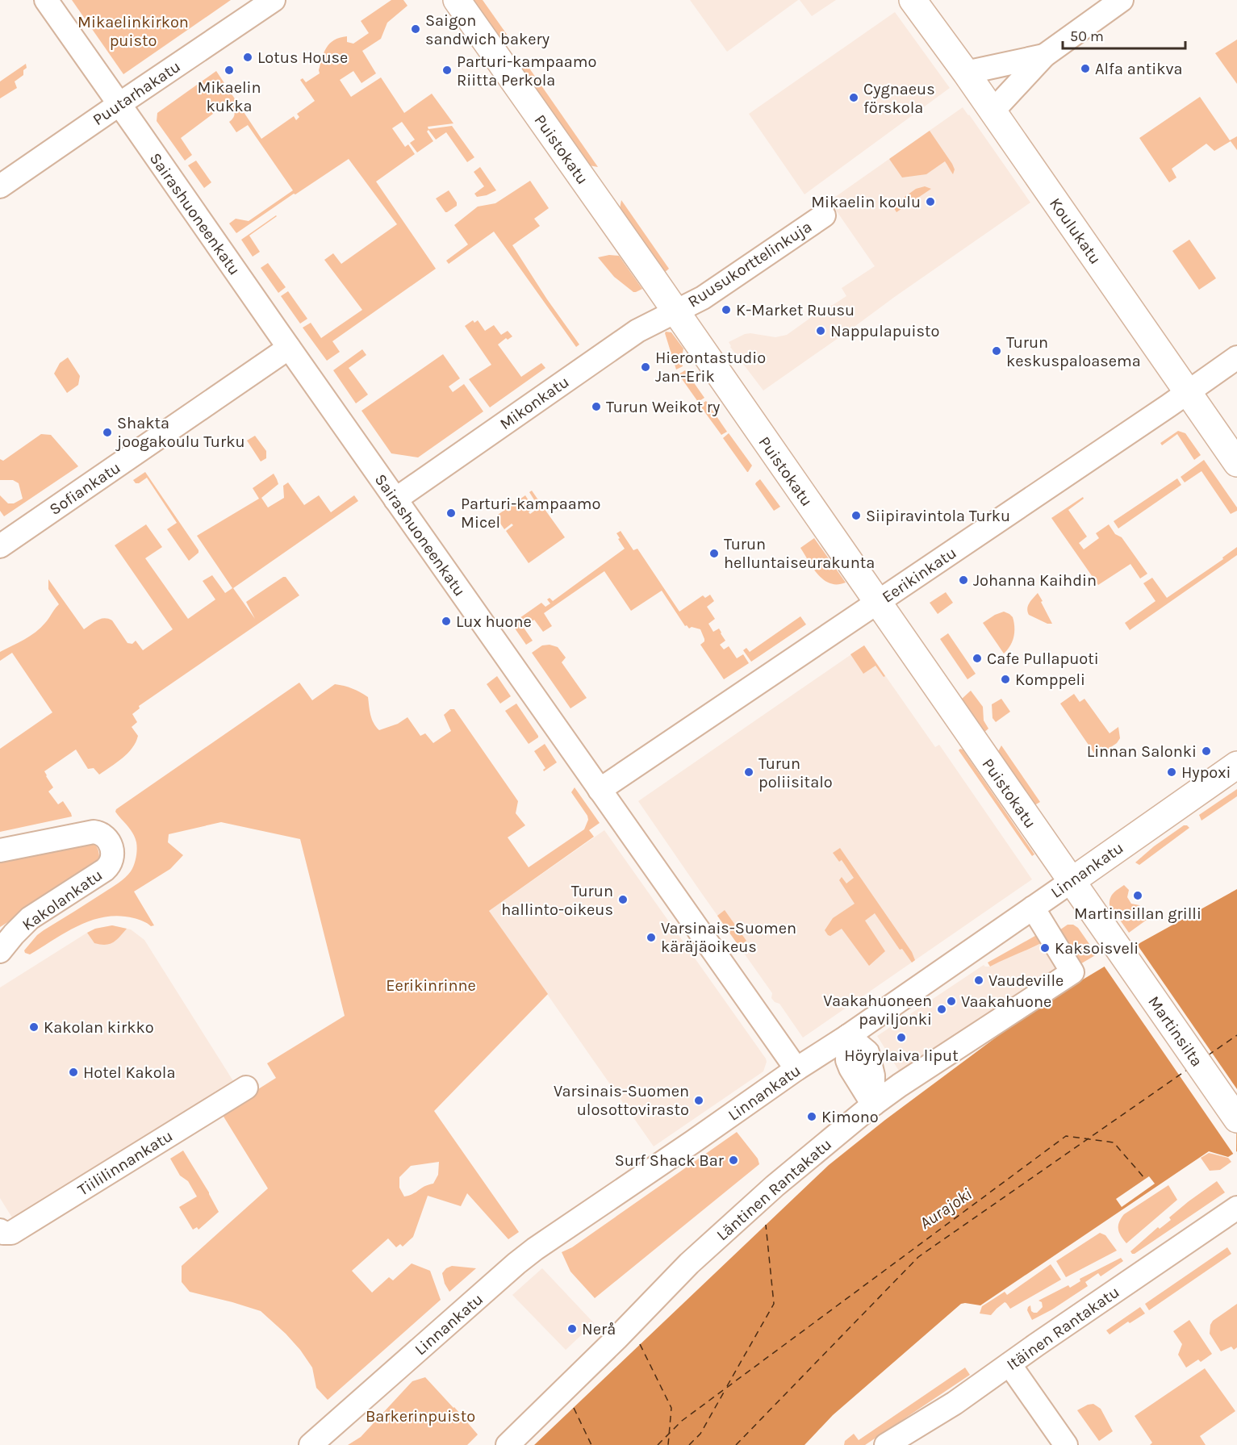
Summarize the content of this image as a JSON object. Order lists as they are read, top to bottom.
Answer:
{
  "streets": {
    "main road": [
      "Puistokatu",
      "Koulukatu",
      "Linnankatu",
      "Martinsilta"
    ],
    "street": [
      "Puutarhakatu",
      "Sairashuoneenkatu",
      "Ruusukorttelinkuja",
      "Mikonkatu",
      "Sofiankatu",
      "Eerikinkatu",
      "Kakolankatu",
      "Tiililinnankatu",
      "Läntinen Rantakatu",
      "Itäinen Rantakatu"
    ]
  },
  "crossings": [
    ["Puutarhakatu", "Sairashuoneenkatu"],
    ["Puistokatu", "Ruusukorttelinkuja"],
    ["Puistokatu", "Mikonkatu"],
    ["Puistokatu", "Eerikinkatu"],
    ["Puistokatu", "Linnankatu"],
    ["Puistokatu", "Martinsilta"],
    ["Sairashuoneenkatu", "Mikonkatu"],
    ["Sairashuoneenkatu", "Sofiankatu"],
    ["Sairashuoneenkatu", "Eerikinkatu"],
    ["Sairashuoneenkatu", "Linnankatu"],
    ["Koulukatu", "Eerikinkatu"],
    ["Ruusukorttelinkuja", "Mikonkatu"],
    ["Linnankatu", "Läntinen Rantakatu"]
  ],
  "water": ["Aurajoki"],
  "parks": ["Mikaelinkirkon puisto", "Eerikinrinne", "Barkerinpuisto"],
  "places": [
    "Saigon sandwich bakery",
    "Lotus House",
    "Alfa antikva",
    "Mikaelin kukka",
    "Parturi-kampaamo Riitta Perkola",
    "Cygnaeus förskola",
    "Mikaelin koulu",
    "K-Market Ruusu",
    "Nappulapuisto",
    "Turun keskuspaloasema",
    "Hierontastudio Jan-Erik",
    "Turun Weikot ry",
    "Shakta joogakoulu Turku",
    "Parturi-kampaamo Micel",
    "Siipiravintola Turku",
    "Turun helluntaiseurakunta",
    "Johanna Kaihdin",
    "Lux huone",
    "Cafe Pullapuoti",
    "Komppeli",
    "Linnan Salonki",
    "Turun poliisitalo",
    "Hypoxi",
    "Martinsillan grilli",
    "Turun hallinto-oikeus",
    "Varsinais-Suomen käräjäoikeus",
    "Kaksoisveli",
    "Vaudeville",
    "Vaakahuone",
    "Vaakahuoneen paviljonki",
    "Kakolan kirkko",
    "Höyrylaiva liput",
    "Hotel Kakola",
    "Varsinais-Suomen ulosottovirasto",
    "Kimono",
    "Surf Shack Bar",
    "Nerå"
  ],
  "scale_bar": "50 m"
}
